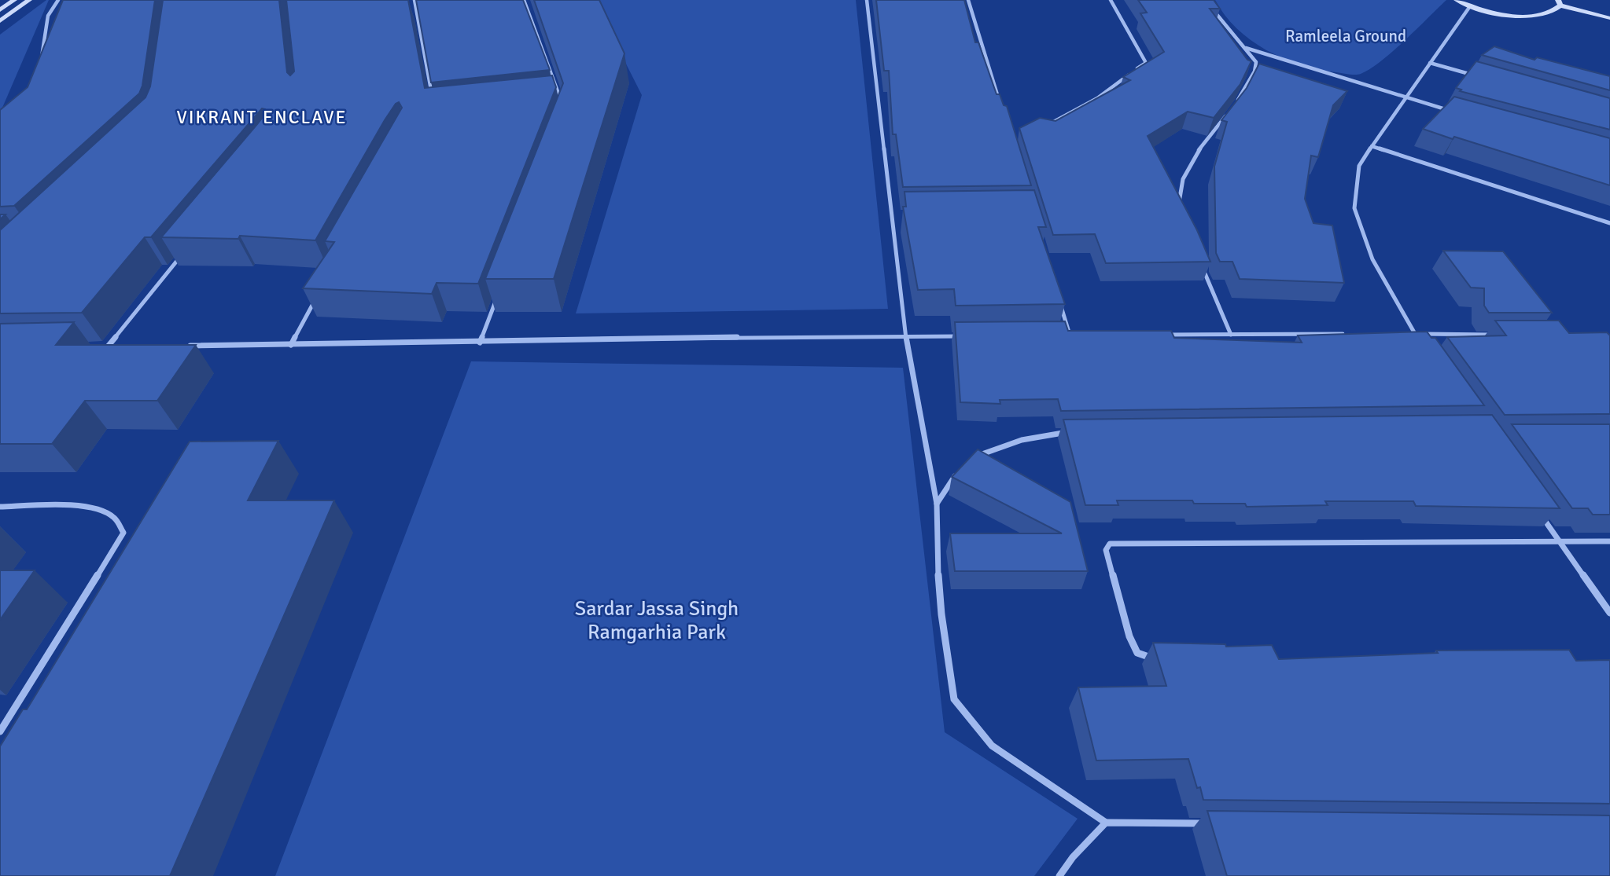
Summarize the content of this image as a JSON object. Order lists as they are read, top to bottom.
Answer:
{
  "districts": ["VIKRANT ENCLAVE"],
  "parks": ["Ramleela Ground", "Sardar Jassa Singh Ramgarhia Park"]
}
